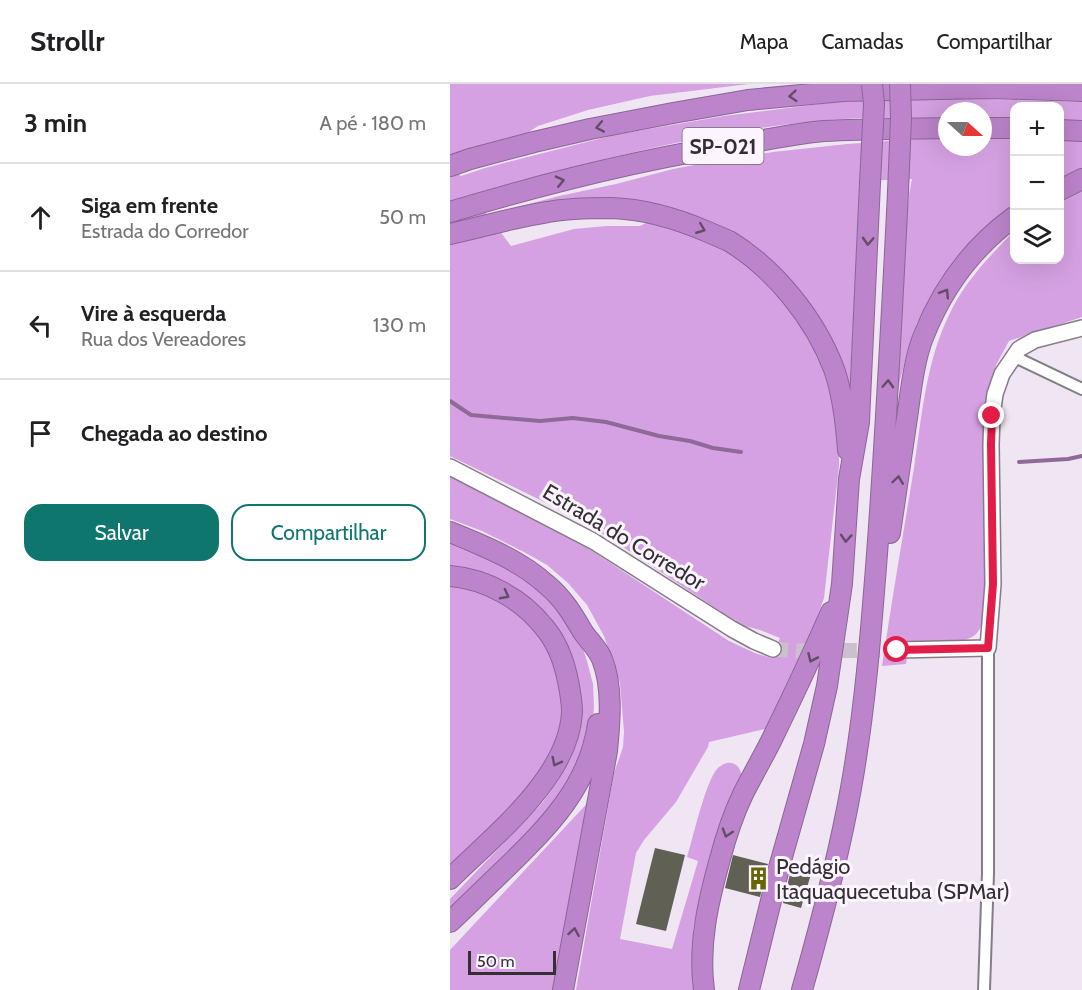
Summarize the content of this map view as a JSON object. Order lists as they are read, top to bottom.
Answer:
{
  "streets": {
    "highway": ["SP-021"],
    "street": ["Estrada do Corredor"]
  },
  "places": {
    "building": ["Pedágio Itaquaquecetuba (SPMar)"]
  },
  "scale_bar": "50 m",
  "north": "right",
  "page": {
    "header": "Strollr",
    "nav": ["Mapa", "Camadas", "Compartilhar"],
    "heading": ["3 min", "A pé · 180 m"],
    "map_buttons": ["+", "−"],
    "list": [
      ["Siga em frente", "Estrada do Corredor", "50 m"],
      ["Vire à esquerda", "Rua dos Vereadores", "130 m"],
      "Chegada ao destino"
    ],
    "buttons": ["Salvar", "Compartilhar"],
    "scale": "50 m"
  }
}
